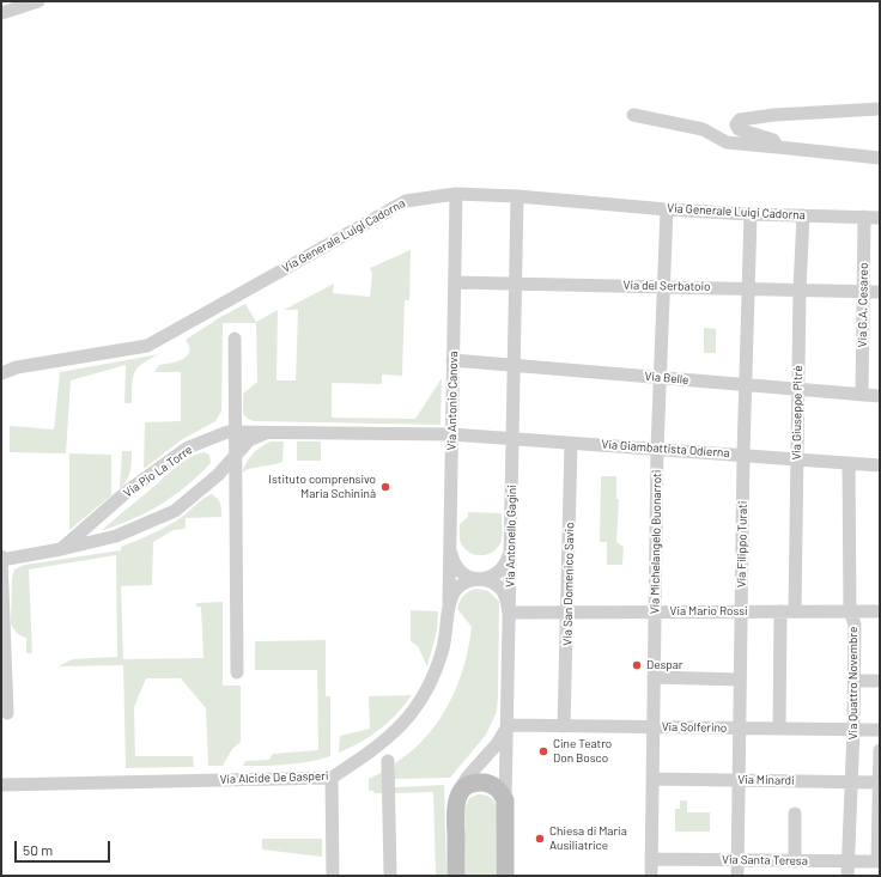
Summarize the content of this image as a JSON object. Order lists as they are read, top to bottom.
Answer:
{
  "streets": {
    "main road": ["Via Antonello Gagini"],
    "street": [
      "Via Generale Luigi Cadorna",
      "Via del Serbatoio",
      "Via G.A. Cesareo",
      "Via Belle",
      "Via Antonio Canova",
      "Via Giuseppe Pitrè",
      "Via Giambattista Odierna",
      "Via Pio La Torre",
      "Via Michelangelo Buonarroti",
      "Via Filippo Turati",
      "Via San Domenico Savio",
      "Via Mario Rossi",
      "Via Quattro Novembre",
      "Via Solferino",
      "Via Alcide De Gasperi",
      "Via Minardi",
      "Via Santa Teresa"
    ]
  },
  "crossings": [
    ["Via Generale Luigi Cadorna", "Via G.A. Cesareo"],
    ["Via Generale Luigi Cadorna", "Via Antonio Canova"],
    ["Via Generale Luigi Cadorna", "Via Giuseppe Pitrè"],
    ["Via Generale Luigi Cadorna", "Via Antonello Gagini"],
    ["Via Generale Luigi Cadorna", "Via Michelangelo Buonarroti"],
    ["Via Generale Luigi Cadorna", "Via Filippo Turati"],
    ["Via del Serbatoio", "Via G.A. Cesareo"],
    ["Via del Serbatoio", "Via Antonio Canova"],
    ["Via del Serbatoio", "Via Giuseppe Pitrè"],
    ["Via del Serbatoio", "Via Antonello Gagini"],
    ["Via del Serbatoio", "Via Michelangelo Buonarroti"],
    ["Via del Serbatoio", "Via Filippo Turati"],
    ["Via G.A. Cesareo", "Via Belle"],
    ["Via Belle", "Via Antonio Canova"],
    ["Via Belle", "Via Giuseppe Pitrè"],
    ["Via Belle", "Via Antonello Gagini"],
    ["Via Belle", "Via Michelangelo Buonarroti"],
    ["Via Belle", "Via Filippo Turati"],
    ["Via Antonio Canova", "Via Giambattista Odierna"],
    ["Via Antonio Canova", "Via Pio La Torre"],
    ["Via Antonio Canova", "Via Alcide De Gasperi"],
    ["Via Giuseppe Pitrè", "Via Giambattista Odierna"],
    ["Via Giuseppe Pitrè", "Via Mario Rossi"],
    ["Via Giambattista Odierna", "Via Pio La Torre"],
    ["Via Giambattista Odierna", "Via Antonello Gagini"],
    ["Via Giambattista Odierna", "Via Michelangelo Buonarroti"],
    ["Via Giambattista Odierna", "Via Filippo Turati"],
    ["Via Giambattista Odierna", "Via San Domenico Savio"],
    ["Via Giambattista Odierna", "Via Quattro Novembre"],
    ["Via Antonello Gagini", "Via Mario Rossi"],
    ["Via Antonello Gagini", "Via Solferino"],
    ["Via Michelangelo Buonarroti", "Via Mario Rossi"],
    ["Via Michelangelo Buonarroti", "Via Solferino"],
    ["Via Michelangelo Buonarroti", "Via Minardi"],
    ["Via Michelangelo Buonarroti", "Via Santa Teresa"],
    ["Via Filippo Turati", "Via Mario Rossi"],
    ["Via Filippo Turati", "Via Solferino"],
    ["Via Filippo Turati", "Via Minardi"],
    ["Via Filippo Turati", "Via Santa Teresa"],
    ["Via San Domenico Savio", "Via Mario Rossi"],
    ["Via San Domenico Savio", "Via Solferino"],
    ["Via Mario Rossi", "Via Quattro Novembre"],
    ["Via Quattro Novembre", "Via Solferino"],
    ["Via Quattro Novembre", "Via Minardi"],
    ["Via Quattro Novembre", "Via Santa Teresa"]
  ],
  "places": [
    "Istituto comprensivo Maria Schininà",
    "Despar",
    "Cine Teatro Don Bosco",
    "Chiesa di Maria Ausiliatrice"
  ],
  "scale_bar": "50 m"
}
